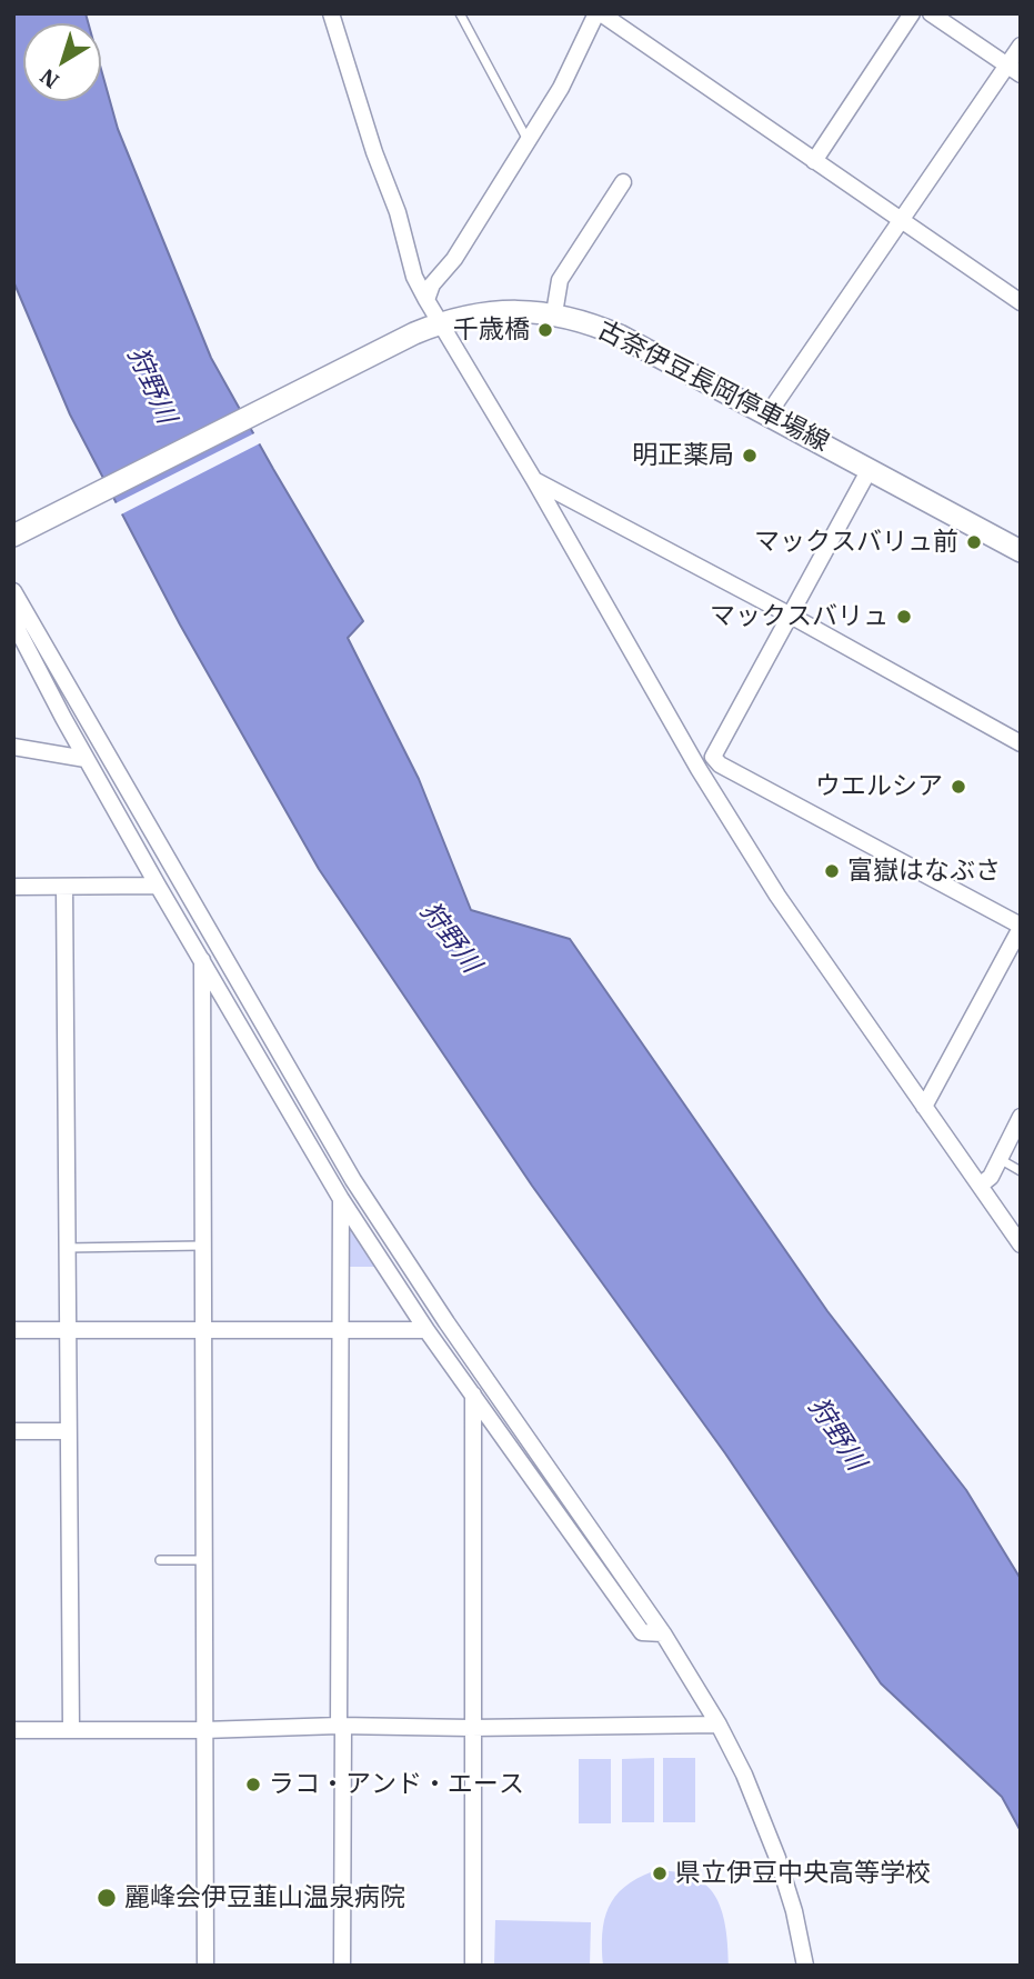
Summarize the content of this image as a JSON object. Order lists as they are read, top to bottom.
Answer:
{
  "streets": {
    "main road": ["古奈伊豆長岡停車場線"]
  },
  "water": ["狩野川"],
  "places": [
    "千歳橋",
    "明正薬局",
    "マックスバリュ前",
    "マックスバリュ",
    "ウエルシア",
    "富嶽はなぶさ",
    "ラコ・アンド・エース",
    "県立伊豆中央高等学校",
    "麗峰会伊豆韮山温泉病院"
  ],
  "north": "bottom left"
}
